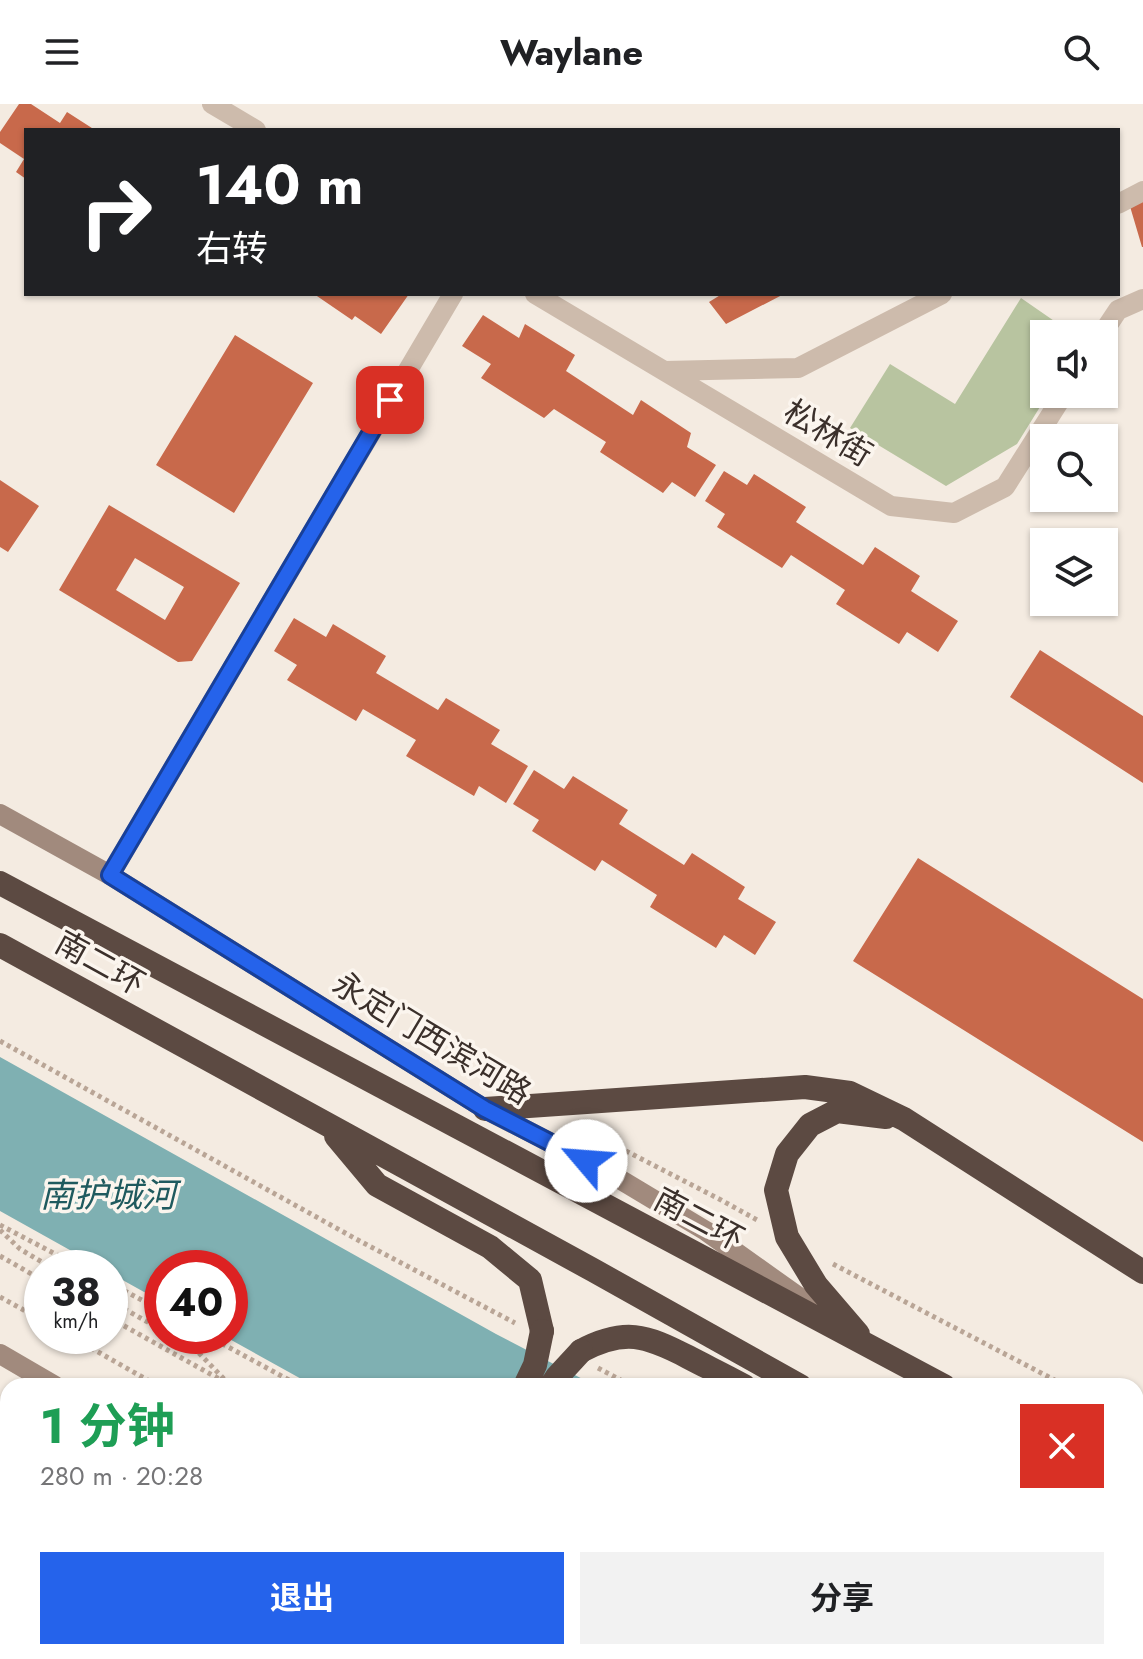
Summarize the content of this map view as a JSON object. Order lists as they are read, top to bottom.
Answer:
{
  "streets": {
    "highway": ["南二环"],
    "street": ["松林街", "永定门西滨河路"]
  },
  "crossings": [
    ["南二环", "永定门西滨河路"]
  ],
  "water": ["南护城河"],
  "page": {
    "header": "Waylane",
    "turn": ["140 m", "右转"],
    "speed": "38 km/h",
    "limit": "40",
    "heading": ["1 分钟", "280 m · 20:28"],
    "buttons": ["退出", "分享"]
  }
}
